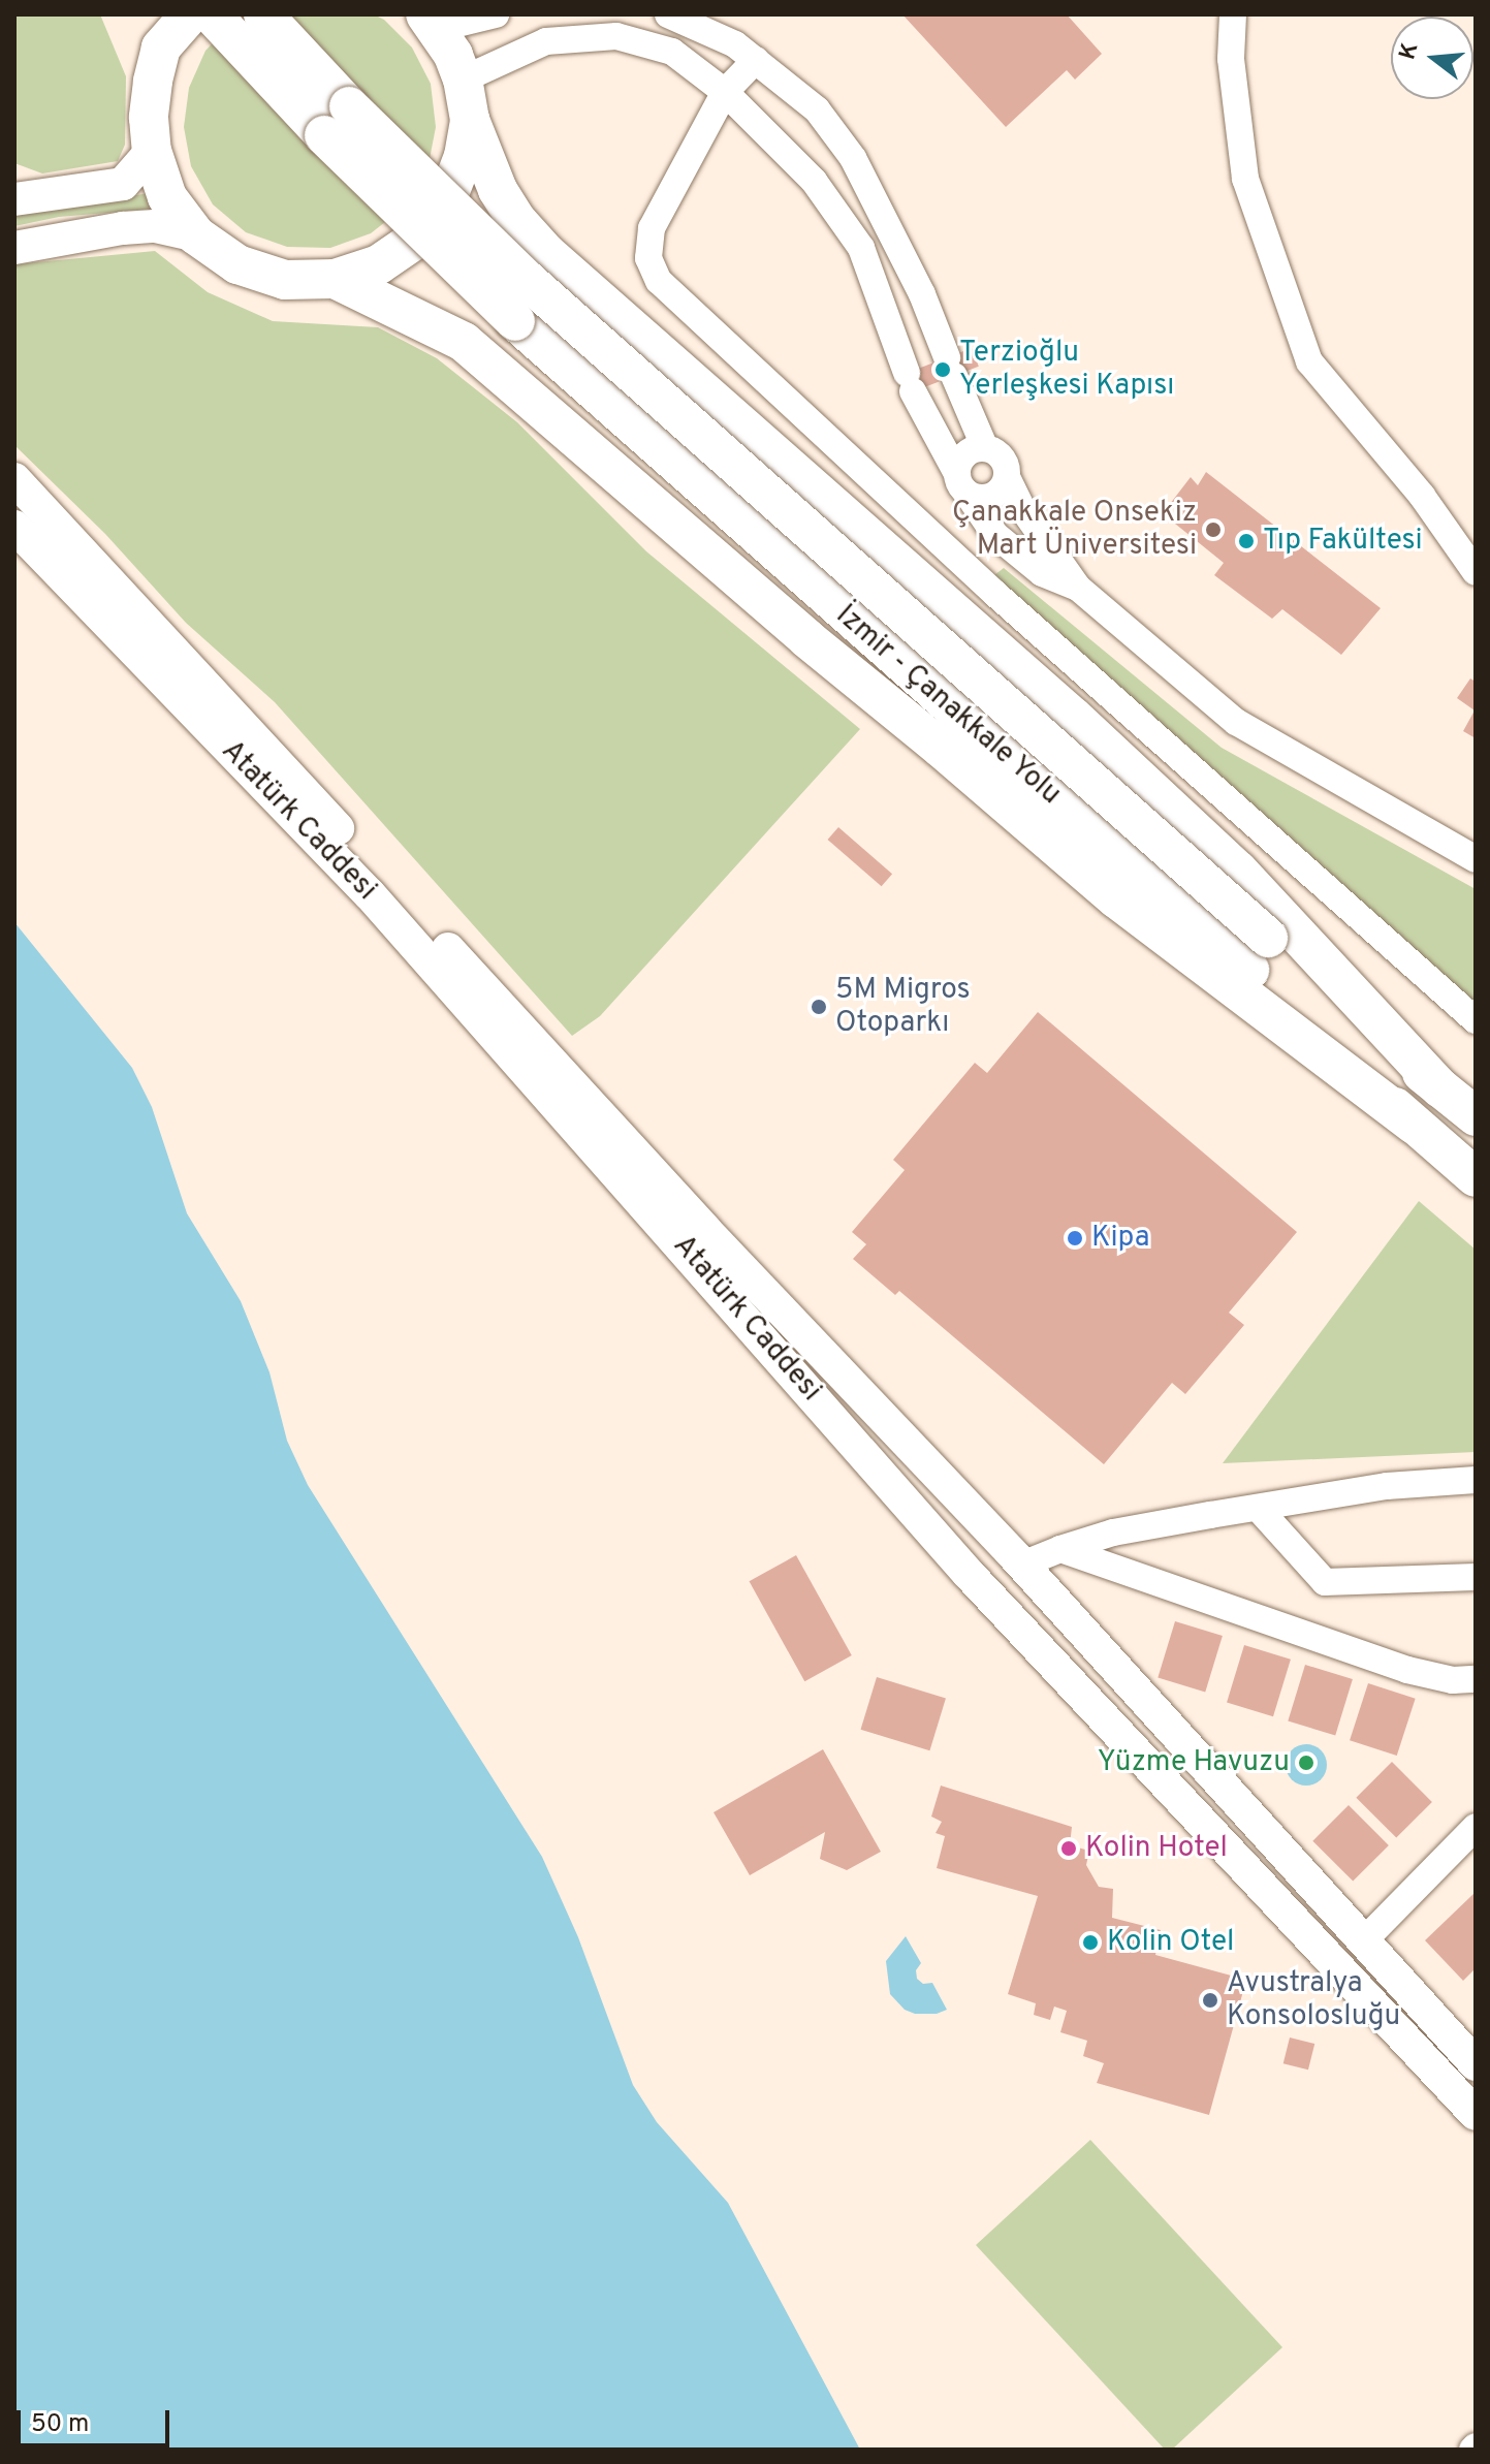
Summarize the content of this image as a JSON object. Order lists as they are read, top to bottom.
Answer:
{
  "streets": {
    "highway": ["İzmir - Çanakkale Yolu"],
    "main road": ["Atatürk Caddesi"]
  },
  "places": [
    "Terzioğlu Yerleşkesi Kapısı",
    "Çanakkale Onsekiz Mart Üniversitesi",
    "Tıp Fakültesi",
    "5M Migros Otoparkı",
    "Kipa",
    "Yüzme Havuzu",
    "Kolin Hotel",
    "Kolin Otel",
    "Avustralya Konsolosluğu"
  ],
  "scale_bar": "50 m",
  "north": "left"
}
